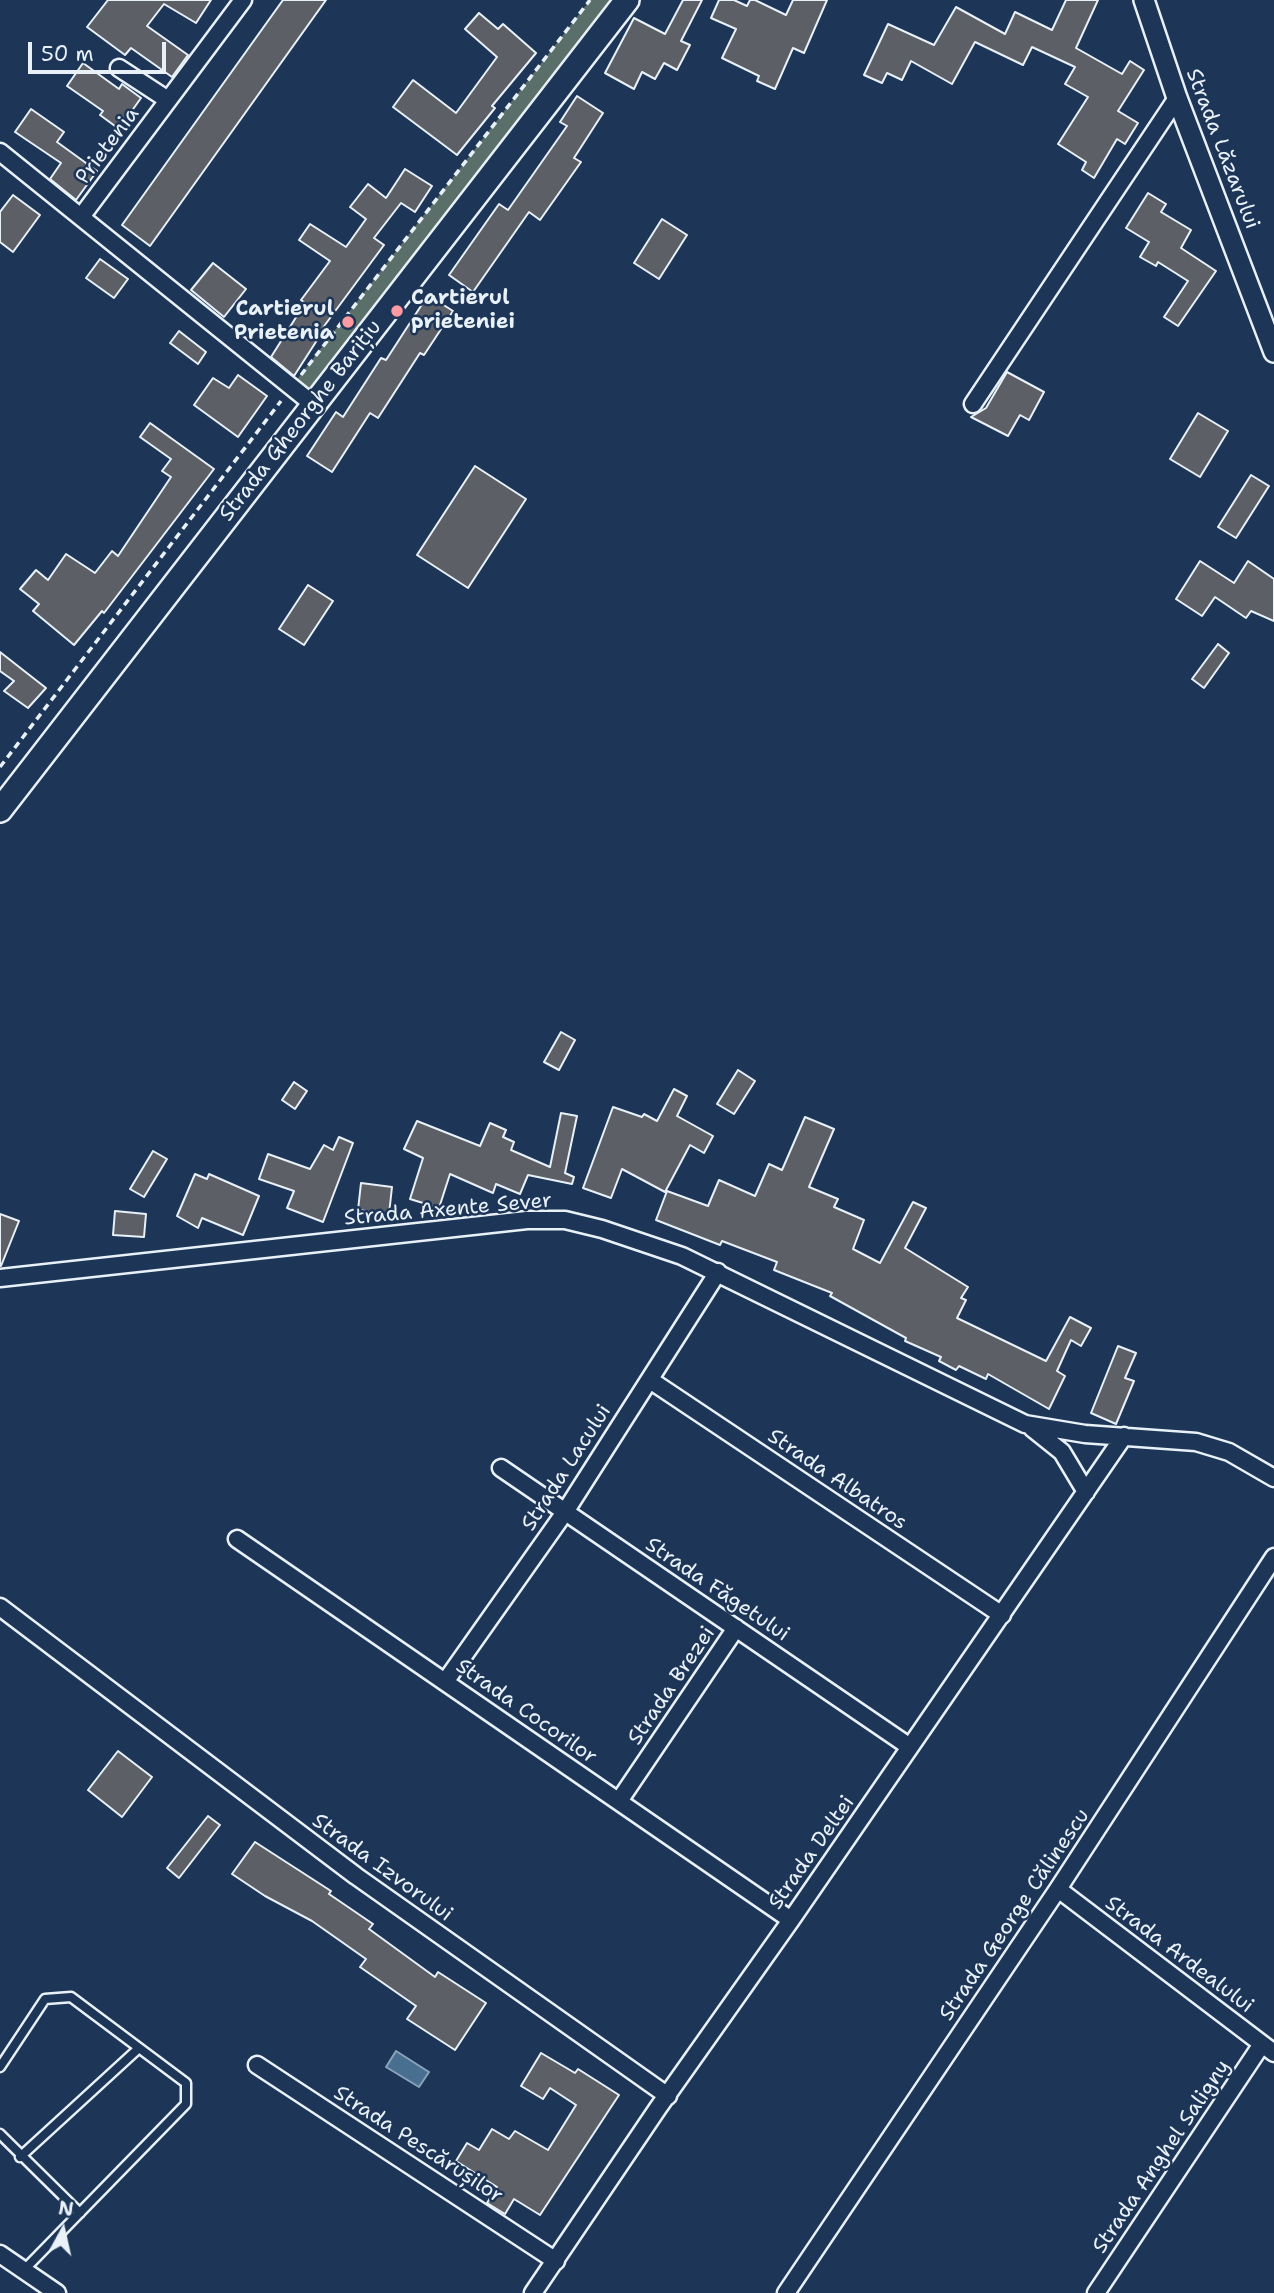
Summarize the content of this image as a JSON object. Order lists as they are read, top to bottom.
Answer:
{
  "streets": {
    "main road": ["Strada Gheorghe Barițiu"],
    "street": [
      "Prietenia",
      "Strada Lăzarului",
      "Strada Axente Sever",
      "Strada Lacului",
      "Strada Albatros",
      "Strada Făgetului",
      "Strada Brezei",
      "Strada Cocorilor",
      "Strada Deltei",
      "Strada Izvorului",
      "Strada George Călinescu",
      "Strada Ardealului",
      "Strada Pescărușilor",
      "Strada Anghel Saligny"
    ]
  },
  "crossings": [
    ["Strada Axente Sever", "Strada Lacului"],
    ["Strada Axente Sever", "Strada Deltei"],
    ["Strada Lacului", "Strada Albatros"],
    ["Strada Lacului", "Strada Făgetului"],
    ["Strada Lacului", "Strada Cocorilor"],
    ["Strada Albatros", "Strada Deltei"],
    ["Strada Făgetului", "Strada Brezei"],
    ["Strada Făgetului", "Strada Deltei"],
    ["Strada Brezei", "Strada Cocorilor"],
    ["Strada Cocorilor", "Strada Deltei"],
    ["Strada Deltei", "Strada Izvorului"],
    ["Strada Deltei", "Strada Pescărușilor"],
    ["Strada George Călinescu", "Strada Ardealului"],
    ["Strada Ardealului", "Strada Anghel Saligny"]
  ],
  "places": ["Cartierul prieteniei", "Cartierul Prietenia"],
  "scale_bar": "50 m",
  "north": "top"
}
